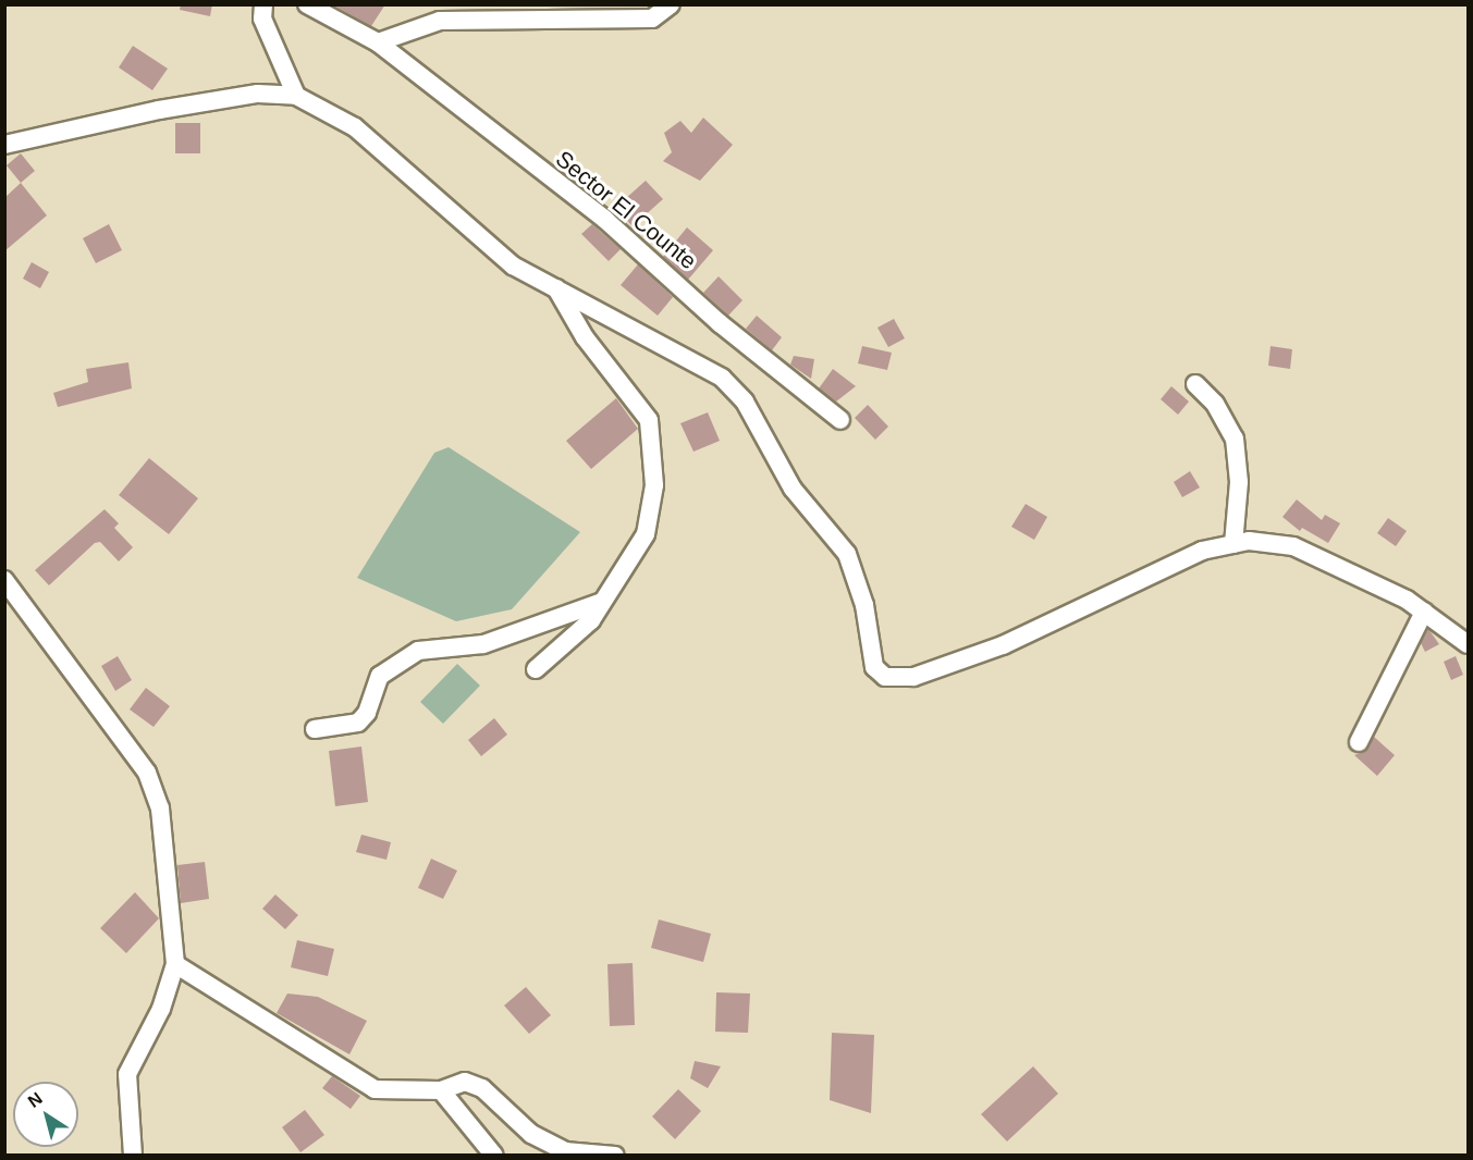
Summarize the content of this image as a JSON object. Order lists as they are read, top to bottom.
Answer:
{
  "streets": {
    "street": ["Sector El Counte"]
  },
  "north": "top left"
}
